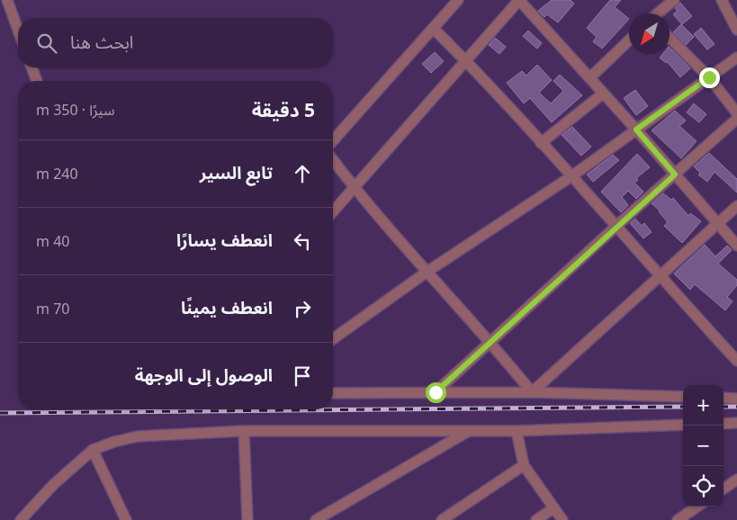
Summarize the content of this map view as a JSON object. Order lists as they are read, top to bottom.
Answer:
{
  "north": "bottom left",
  "page": {
    "search": "ابحث هنا",
    "heading": ["5 دقيقة", "سيرًا · 350 m"],
    "list": [
      ["تابع السير", "240 m"],
      ["انعطف يسارًا", "40 m"],
      ["انعطف يمينًا", "70 m"],
      "الوصول إلى الوجهة"
    ],
    "map_buttons": ["+", "−"]
  }
}
